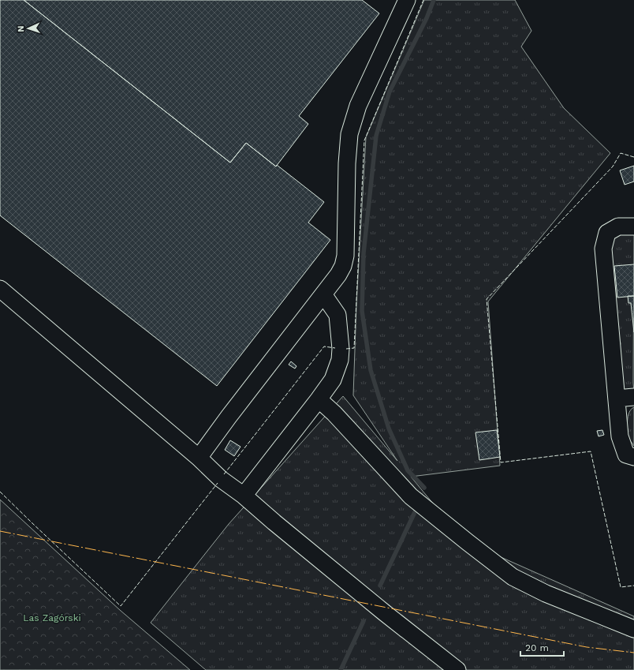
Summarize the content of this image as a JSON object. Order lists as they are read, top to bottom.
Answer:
{
  "parks": ["Las Zagórski"],
  "scale_bar": "20 m",
  "north": "left"
}
